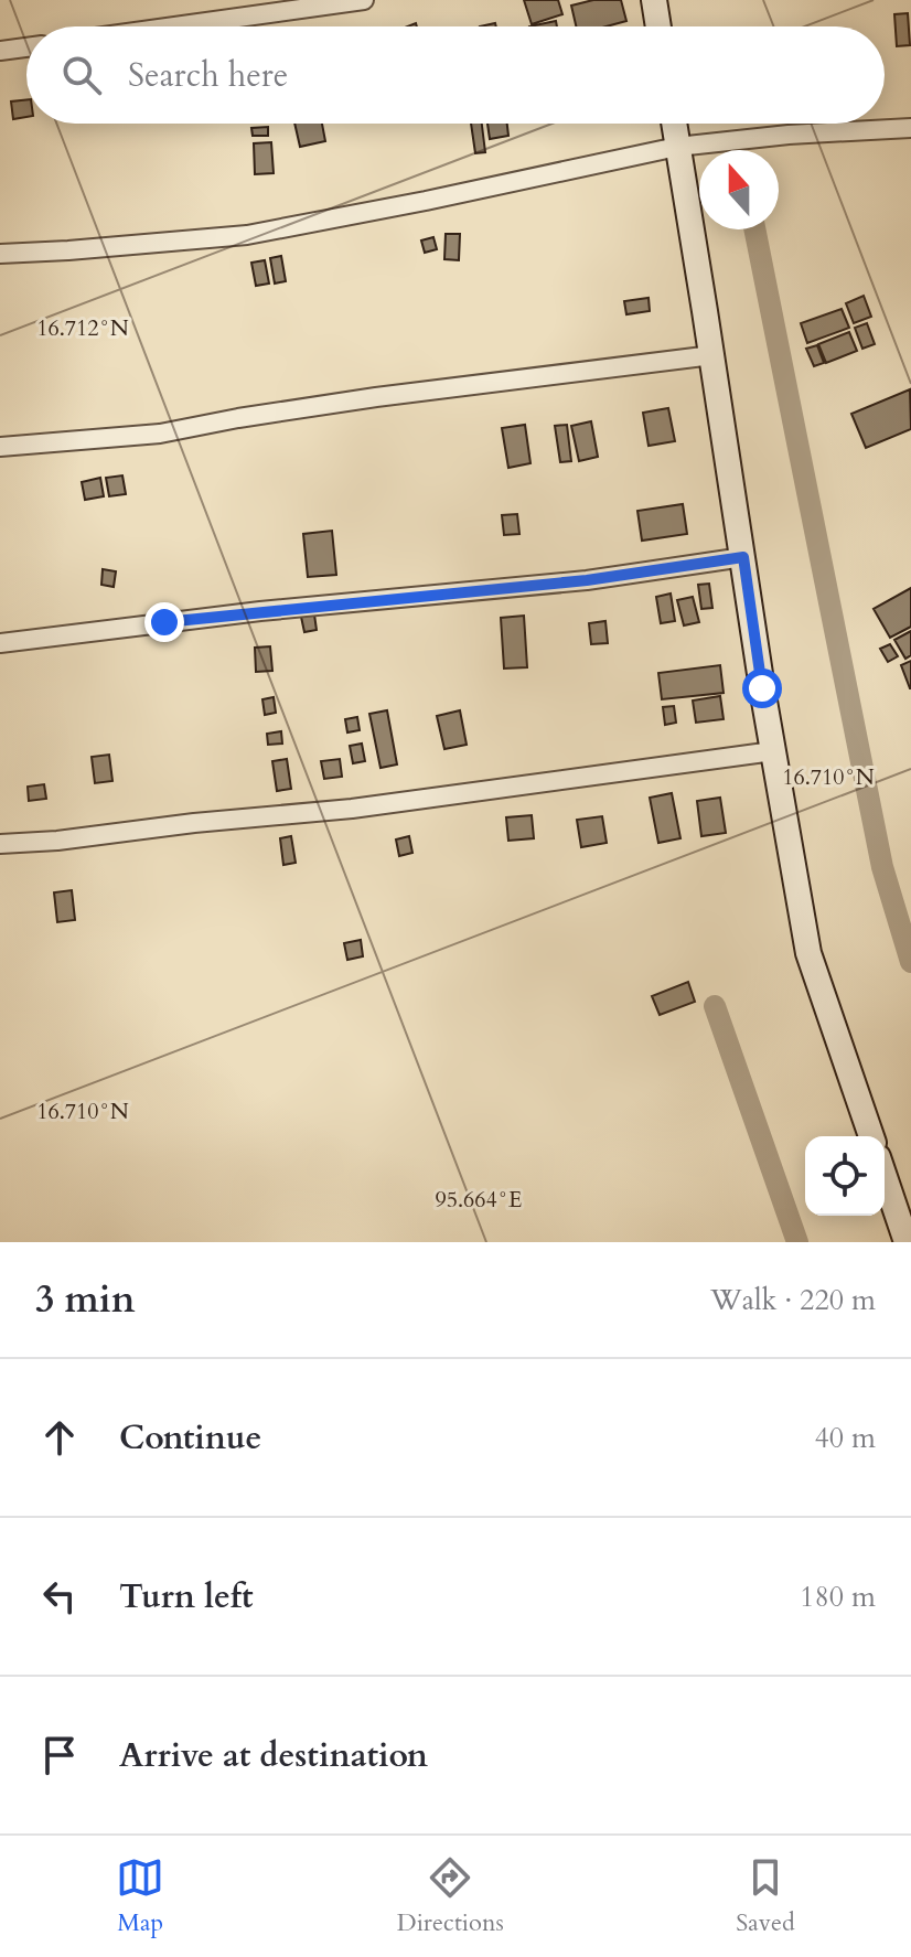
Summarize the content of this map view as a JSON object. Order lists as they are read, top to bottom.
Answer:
{
  "north": "top",
  "page": {
    "search": "Search here",
    "heading": ["3 min", "Walk · 220 m"],
    "list": [
      ["Continue", "40 m"],
      ["Turn left", "180 m"],
      "Arrive at destination"
    ],
    "nav": ["Map", "Directions", "Saved"]
  },
  "coordinates": ["16.712°N", "16.710°N", "95.664°E"]
}
